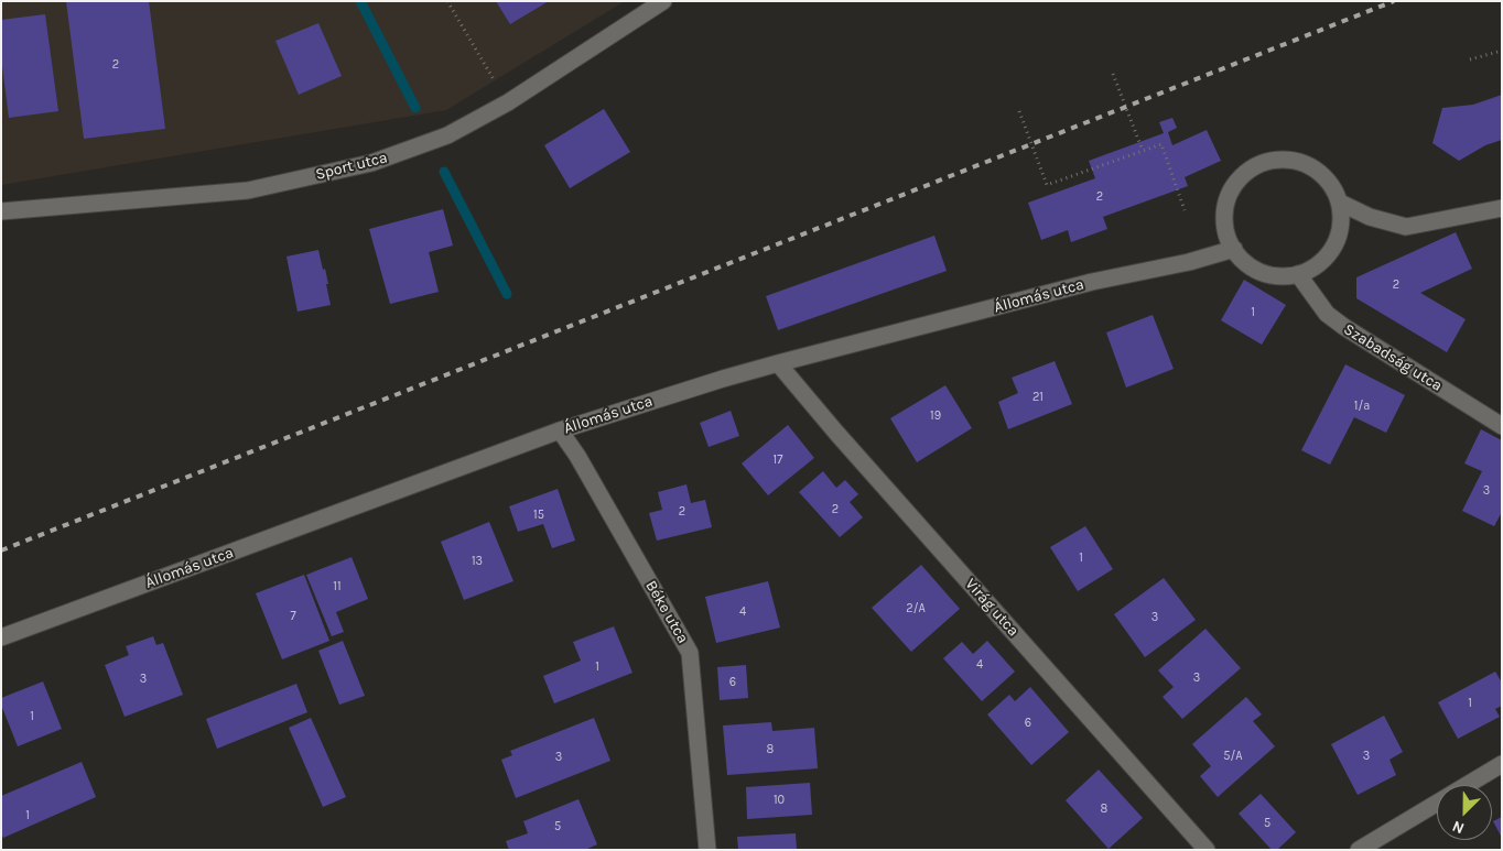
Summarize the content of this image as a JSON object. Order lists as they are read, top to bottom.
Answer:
{
  "streets": {
    "street": [
      "Sport utca",
      "Állomás utca",
      "Szabadság utca",
      "Virág utca",
      "Béke utca"
    ]
  },
  "crossings": [
    ["Állomás utca", "Szabadság utca"],
    ["Állomás utca", "Virág utca"],
    ["Állomás utca", "Béke utca"]
  ],
  "house_numbers": [
    "2",
    "2",
    "2",
    "1",
    "21",
    "1/a",
    "19",
    "17",
    "3",
    "2",
    "2",
    "15",
    "1",
    "13",
    "11",
    "2/A",
    "4",
    "7",
    "3",
    "4",
    "1",
    "3",
    "3",
    "6",
    "1",
    "1",
    "6",
    "8",
    "5/A",
    "3",
    "3",
    "10",
    "8",
    "1",
    "5",
    "5"
  ],
  "north": "bottom left"
}
